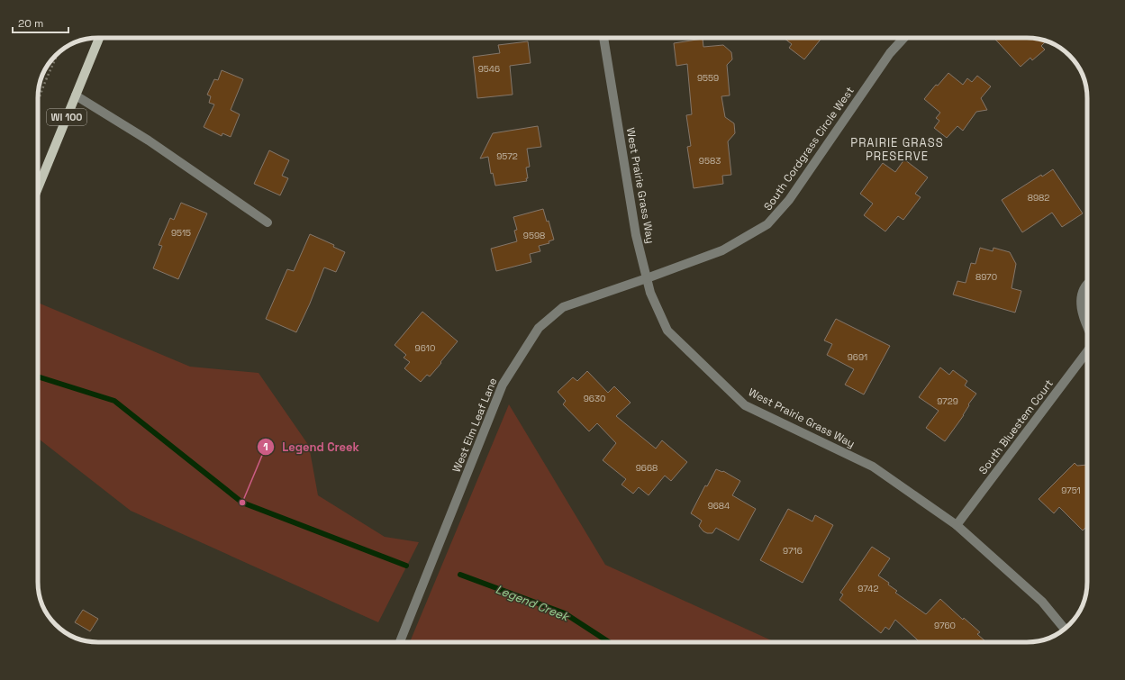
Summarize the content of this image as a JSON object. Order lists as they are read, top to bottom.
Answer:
{
  "streets": {
    "main road": ["WI 100"],
    "street": [
      "South Cordgrass Circle West",
      "West Prairie Grass Way",
      "West Elm Leaf Lane",
      "South Bluestem Court"
    ]
  },
  "crossings": [
    ["South Cordgrass Circle West", "West Prairie Grass Way"],
    ["South Cordgrass Circle West", "West Elm Leaf Lane"],
    ["West Prairie Grass Way", "West Elm Leaf Lane"],
    ["West Prairie Grass Way", "South Bluestem Court"]
  ],
  "districts": ["PRAIRIE GRASS PRESERVE"],
  "water": ["Legend Creek"],
  "places": ["Legend Creek"],
  "house_numbers": [
    "9546",
    "9559",
    "9572",
    "9583",
    "8982",
    "9515",
    "9598",
    "8970",
    "9610",
    "9691",
    "9630",
    "9729",
    "9668",
    "9751",
    "9684",
    "9716",
    "9742",
    "9760"
  ],
  "scale_bar": "20 m"
}
